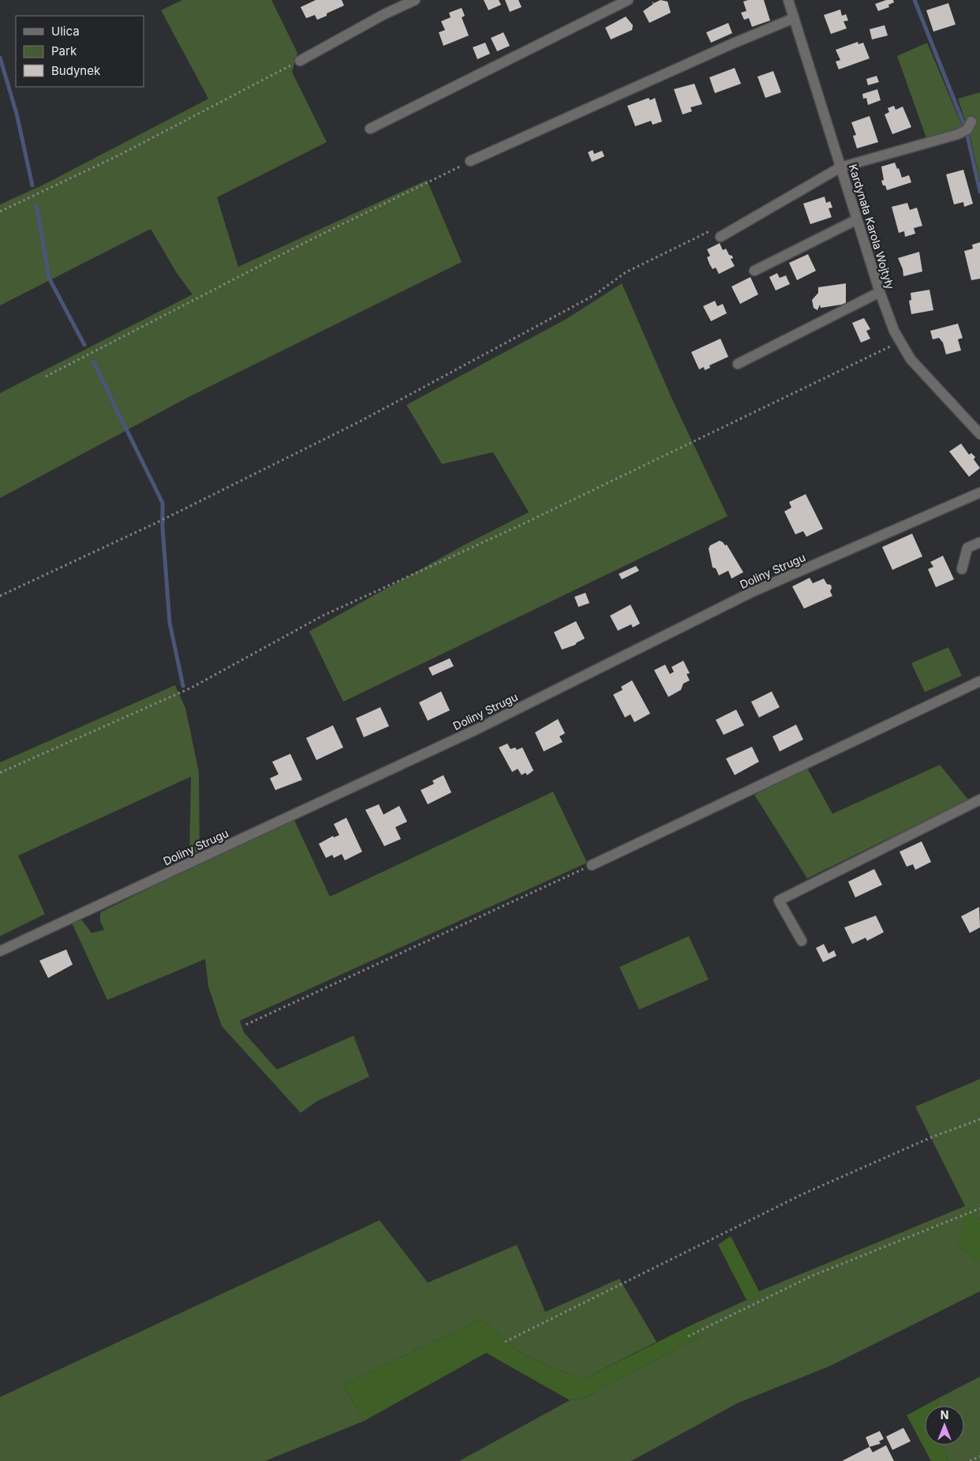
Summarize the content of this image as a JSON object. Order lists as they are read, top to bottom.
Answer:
{
  "streets": {
    "street": ["Kardynała Karola Wojtyły", "Doliny Strugu"]
  },
  "legend": ["Ulica", "Park", "Budynek"],
  "north": "top"
}
